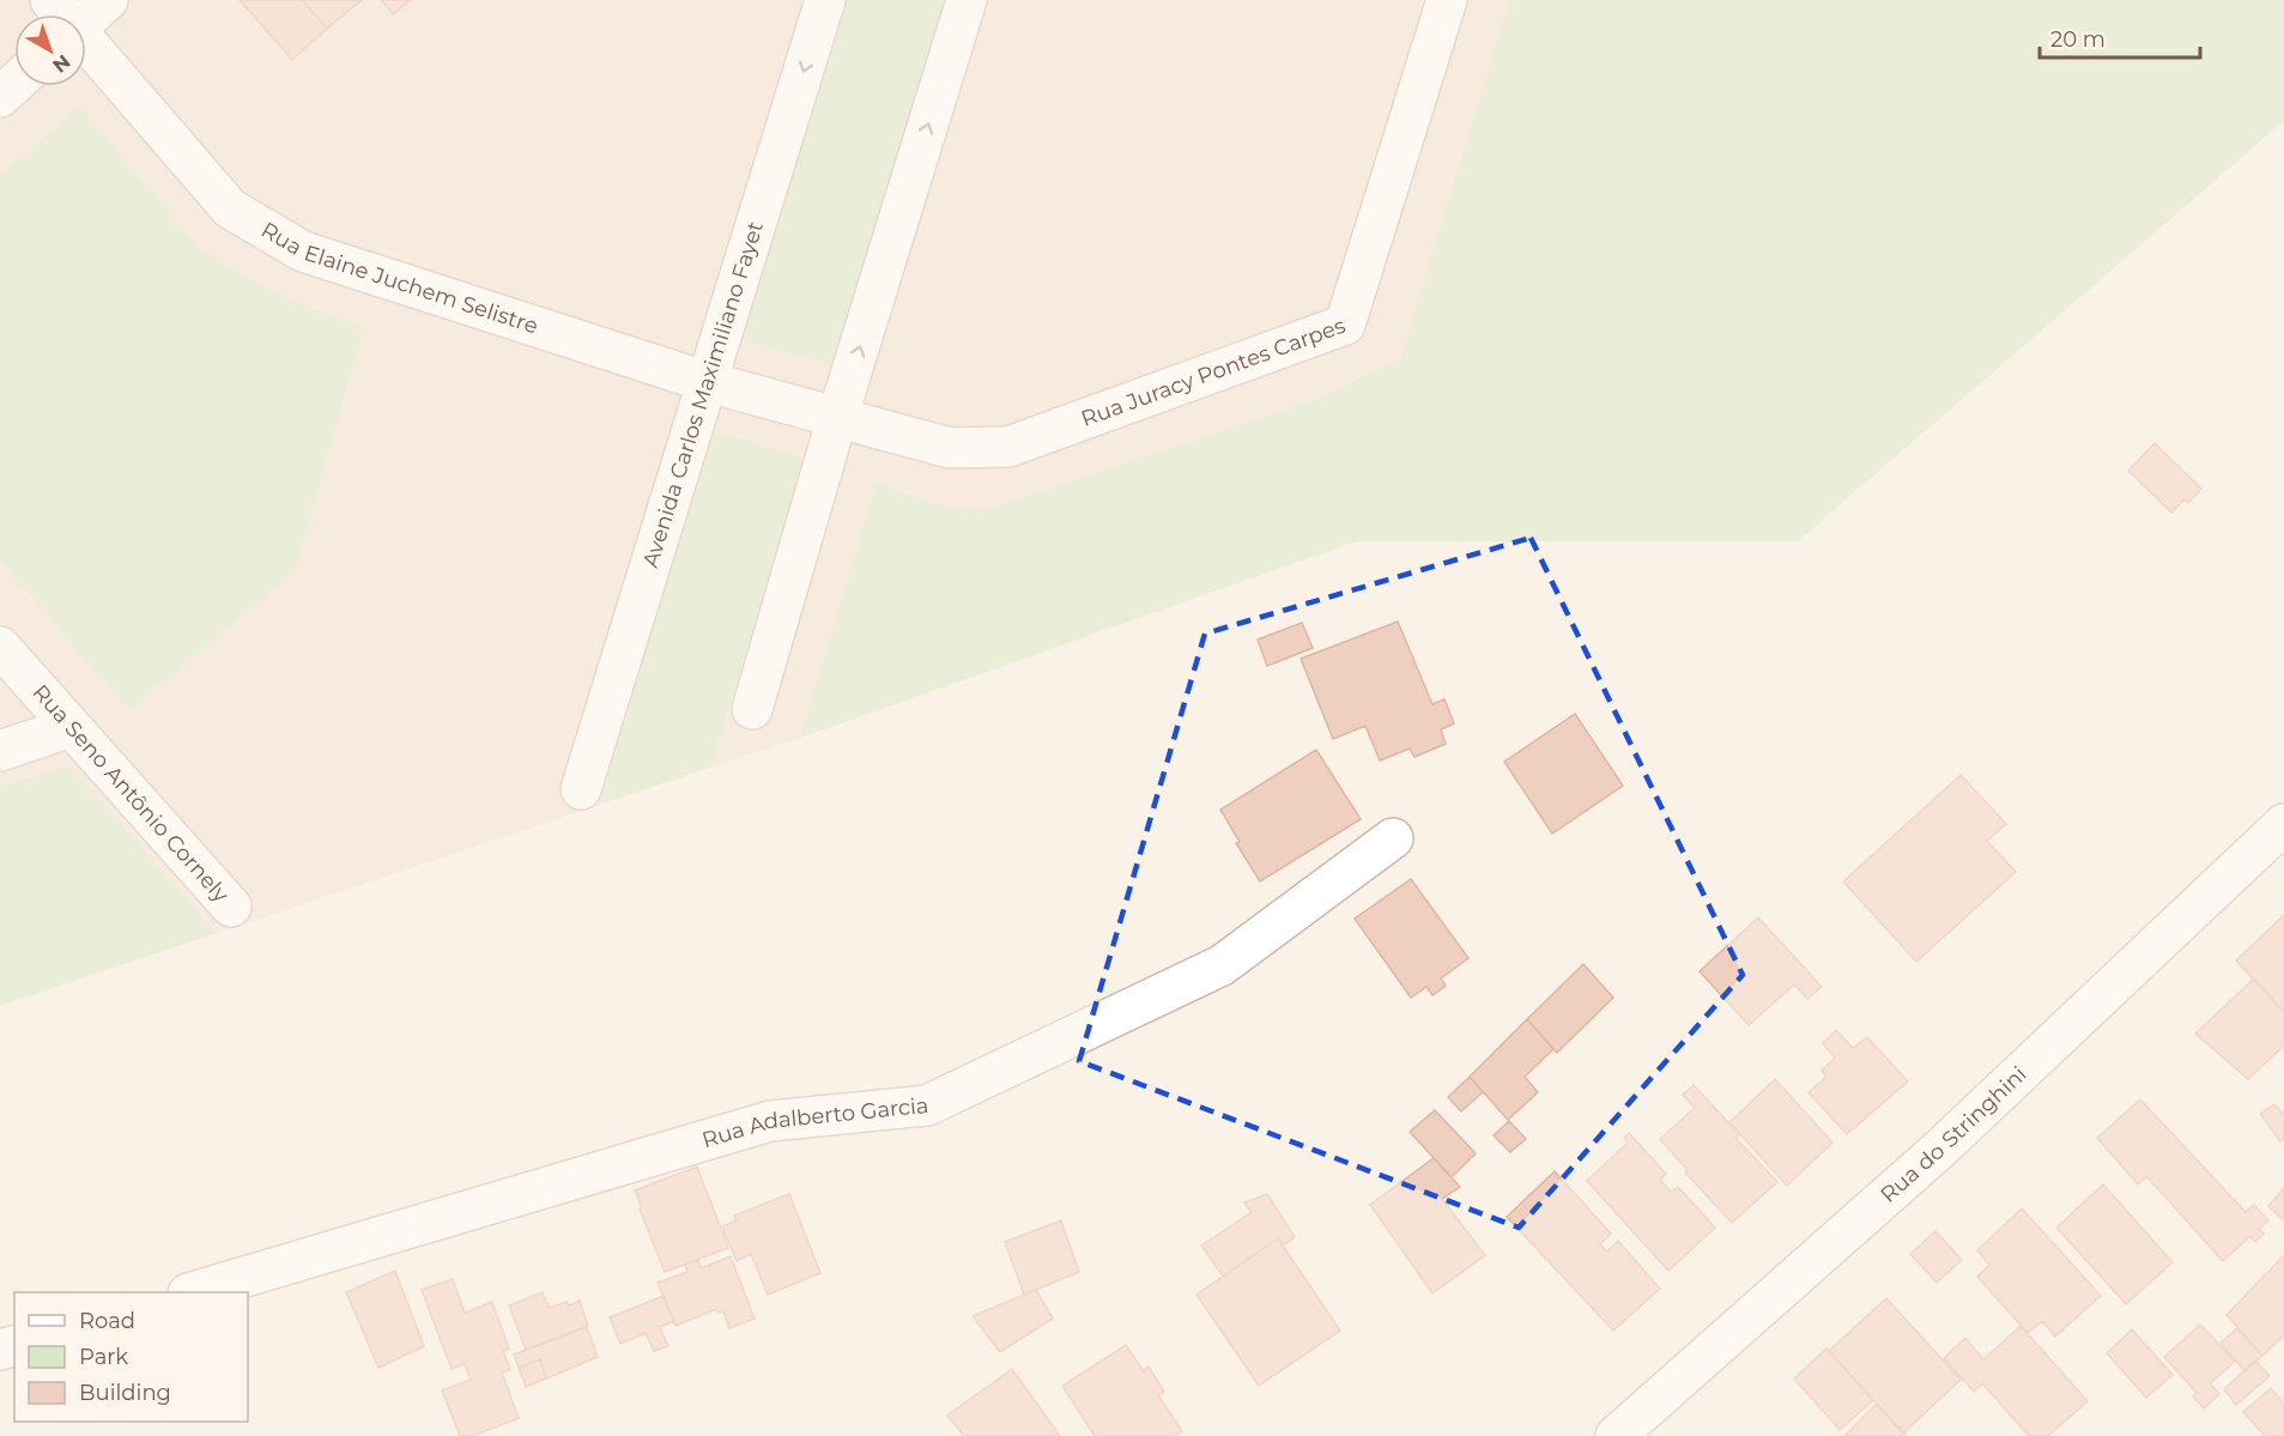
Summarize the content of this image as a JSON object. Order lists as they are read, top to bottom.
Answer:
{
  "streets": {
    "street": [
      "Rua Elaine Juchem Selistre",
      "Rua Juracy Pontes Carpes",
      "Avenida Carlos Maximiliano Fayet",
      "Rua Seno Antônio Cornely",
      "Rua Adalberto Garcia",
      "Rua do Stringhini"
    ]
  },
  "crossings": [
    ["Rua Elaine Juchem Selistre", "Rua Juracy Pontes Carpes"],
    ["Rua Elaine Juchem Selistre", "Avenida Carlos Maximiliano Fayet"]
  ],
  "legend": ["Road", "Park", "Building"],
  "scale_bar": "20 m",
  "north": "bottom right"
}
